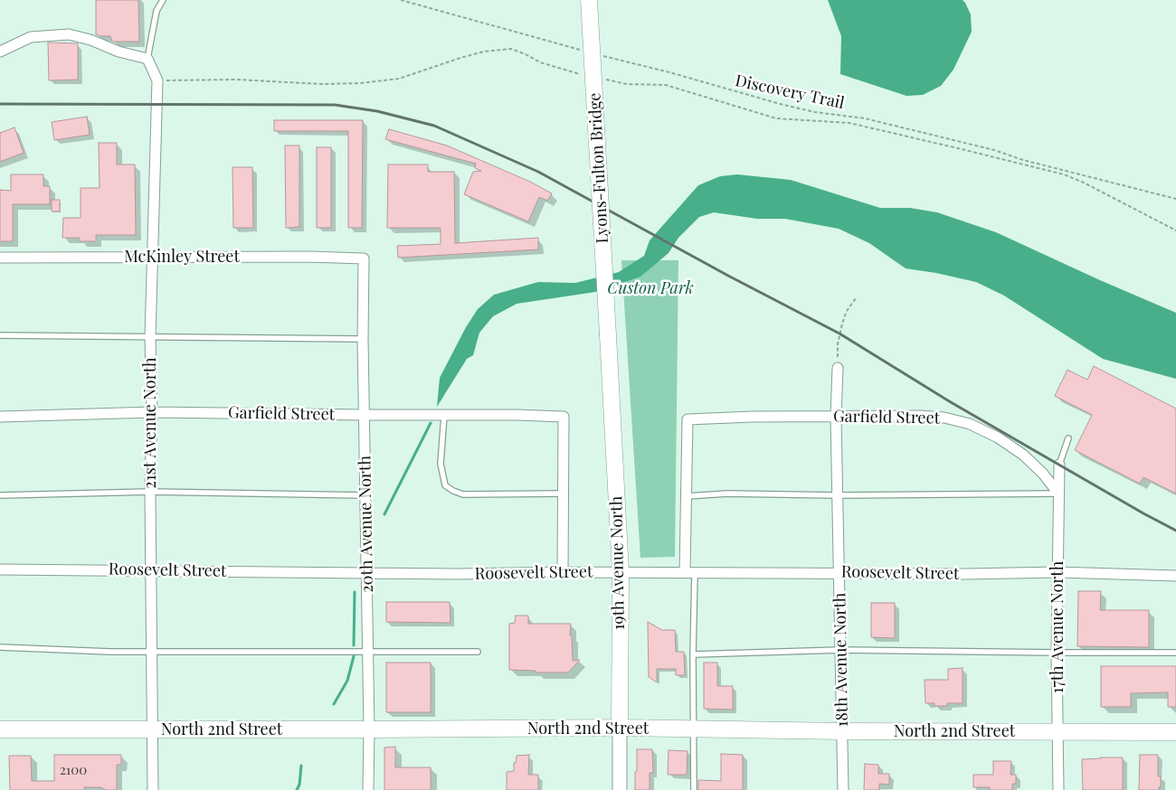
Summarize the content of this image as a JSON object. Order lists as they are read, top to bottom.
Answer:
{
  "streets": {
    "main road": ["Lyons-Fulton Bridge", "19th Avenue North", "North 2nd Street"],
    "street": [
      "McKinley Street",
      "Garfield Street",
      "21st Avenue North",
      "20th Avenue North",
      "Roosevelt Street",
      "17th Avenue North",
      "18th Avenue North"
    ],
    "path": ["Discovery Trail"]
  },
  "crossings": [
    ["Lyons-Fulton Bridge", "19th Avenue North"],
    ["McKinley Street", "21st Avenue North"],
    ["McKinley Street", "20th Avenue North"],
    ["Garfield Street", "21st Avenue North"],
    ["Garfield Street", "20th Avenue North"],
    ["Garfield Street", "17th Avenue North"],
    ["Garfield Street", "18th Avenue North"],
    ["21st Avenue North", "Roosevelt Street"],
    ["21st Avenue North", "North 2nd Street"],
    ["20th Avenue North", "Roosevelt Street"],
    ["20th Avenue North", "North 2nd Street"],
    ["19th Avenue North", "Roosevelt Street"],
    ["19th Avenue North", "North 2nd Street"],
    ["Roosevelt Street", "17th Avenue North"],
    ["Roosevelt Street", "18th Avenue North"],
    ["17th Avenue North", "North 2nd Street"],
    ["18th Avenue North", "North 2nd Street"]
  ],
  "parks": ["Custon Park"],
  "house_numbers": ["2100"]
}
